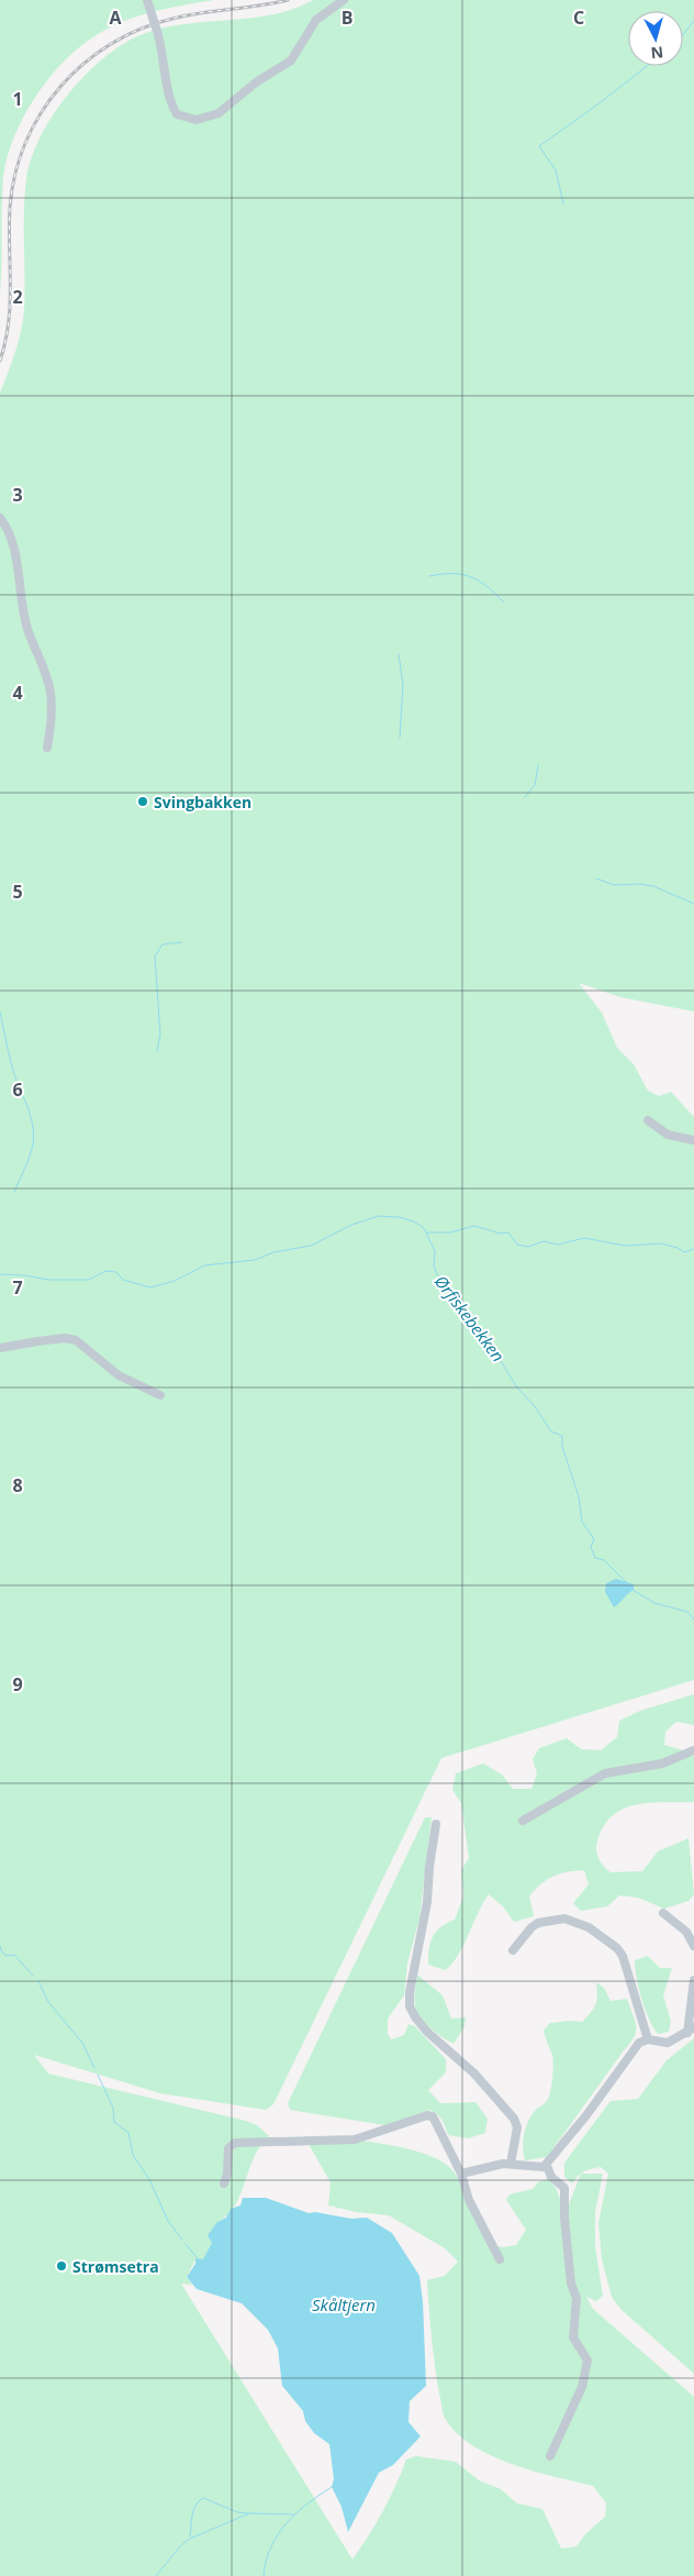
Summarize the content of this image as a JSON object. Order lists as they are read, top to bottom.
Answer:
{
  "water": ["Ørfiskebekken", "Skåltjern"],
  "places": ["Svingbakken", "Strømsetra"],
  "north": "bottom",
  "grid": {
    "columns": ["A", "B", "C"],
    "rows": [
      "1",
      "2",
      "3",
      "4",
      "5",
      "6",
      "7",
      "8",
      "9"
    ]
  }
}
